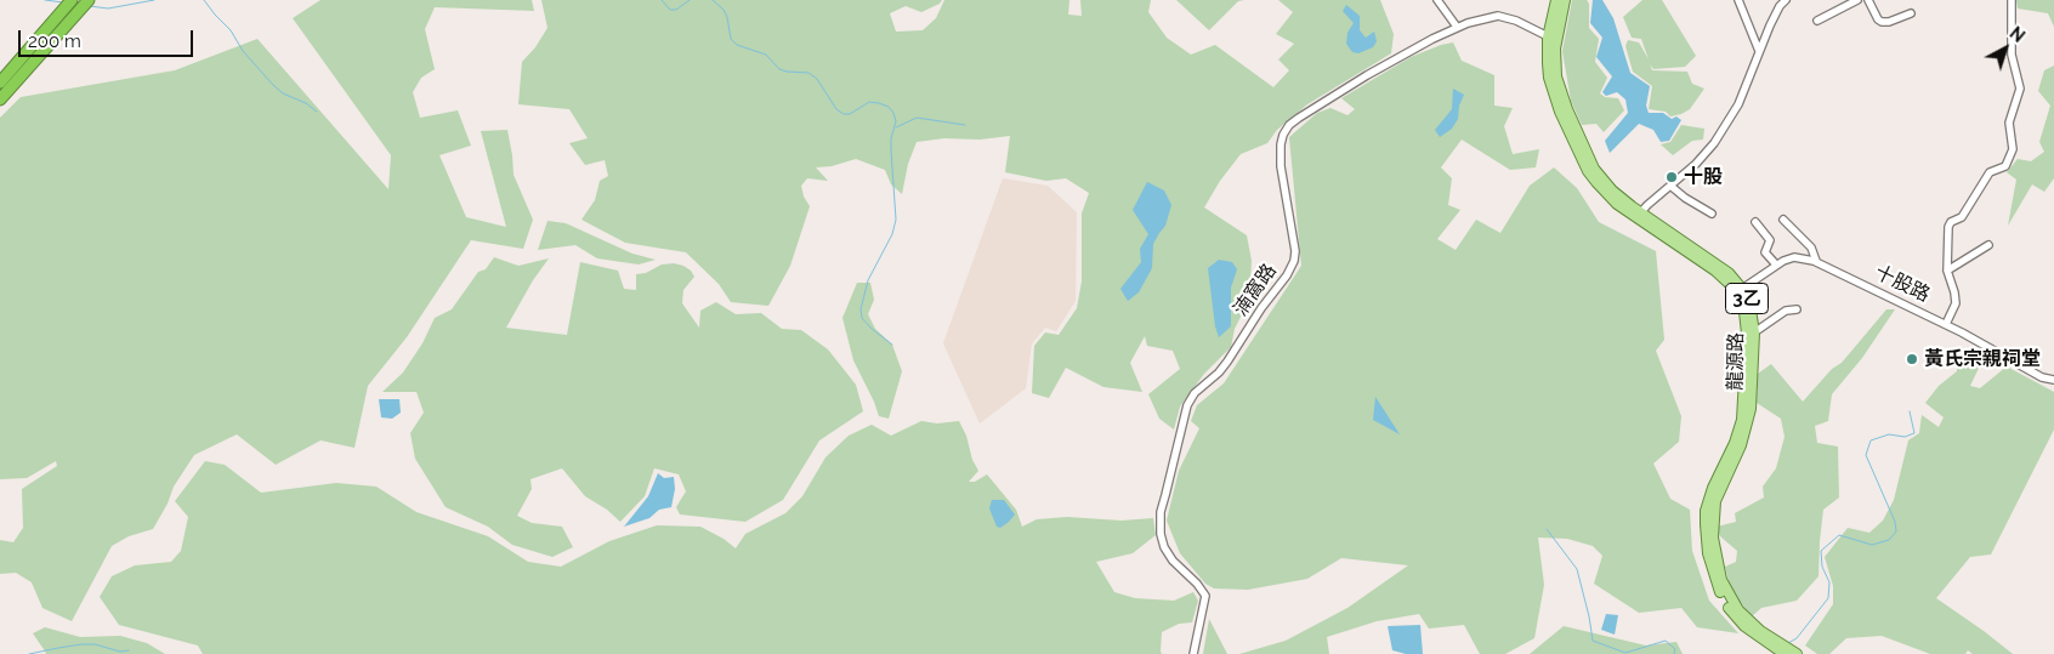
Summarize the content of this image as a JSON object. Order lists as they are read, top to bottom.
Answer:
{
  "streets": {
    "main road": ["3乙", "龍源路"],
    "street": ["十股路", "湳窩路"]
  },
  "crossings": [
    ["十股路", "3乙"],
    ["十股路", "龍源路"],
    ["湳窩路", "3乙"],
    ["3乙", "龍源路"]
  ],
  "places": ["十股", "黃氏宗親祠堂"],
  "scale_bar": "200 m",
  "north": "top right"
}
